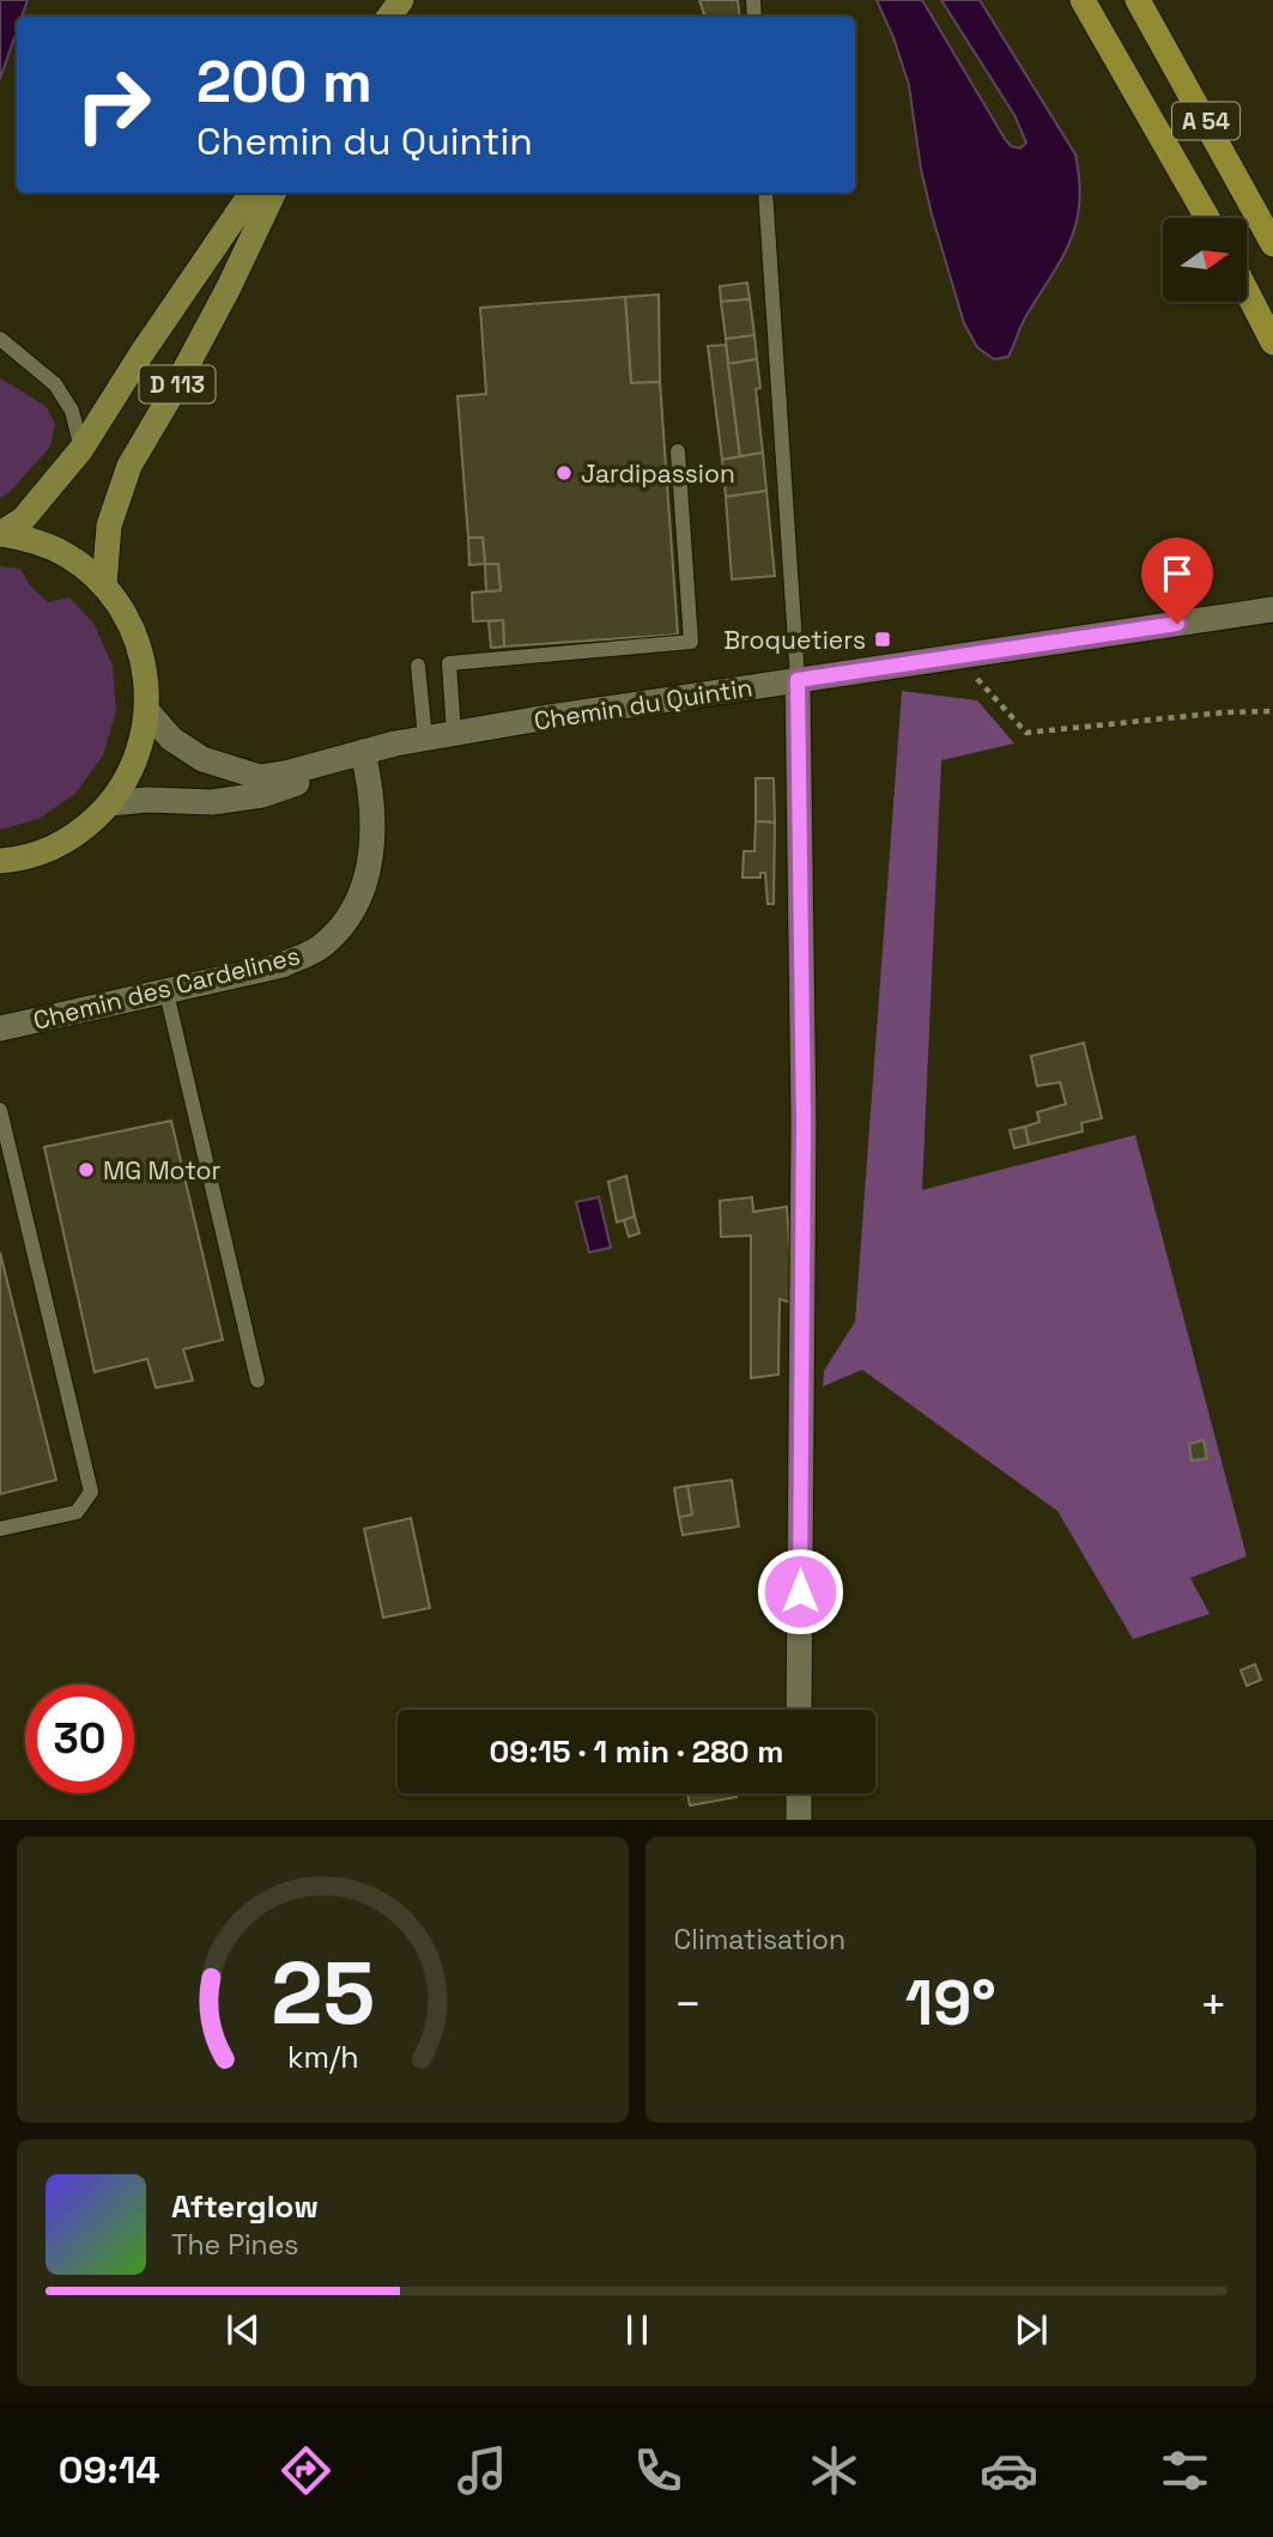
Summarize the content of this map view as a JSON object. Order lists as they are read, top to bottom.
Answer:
{
  "streets": {
    "highway": ["A 54"],
    "main road": ["D 113"],
    "street": ["Chemin du Quintin", "Chemin des Cardelines"]
  },
  "crossings": [
    ["Chemin du Quintin", "Chemin des Cardelines"]
  ],
  "places": {
    "other": ["Jardipassion", "MG Motor"],
    "transit": ["Broquetiers"]
  },
  "north": "right",
  "page": {
    "turn": ["200 m", "Chemin du Quintin"],
    "limit": "30",
    "trip": "09:15 · 1 min · 280 m",
    "tile": "Climatisation",
    "heat": ["−", "19°", "+"],
    "song": ["Afterglow", "The Pines"],
    "tabs": "09:14",
    "gauge": ["25", "km/h"]
  }
}
